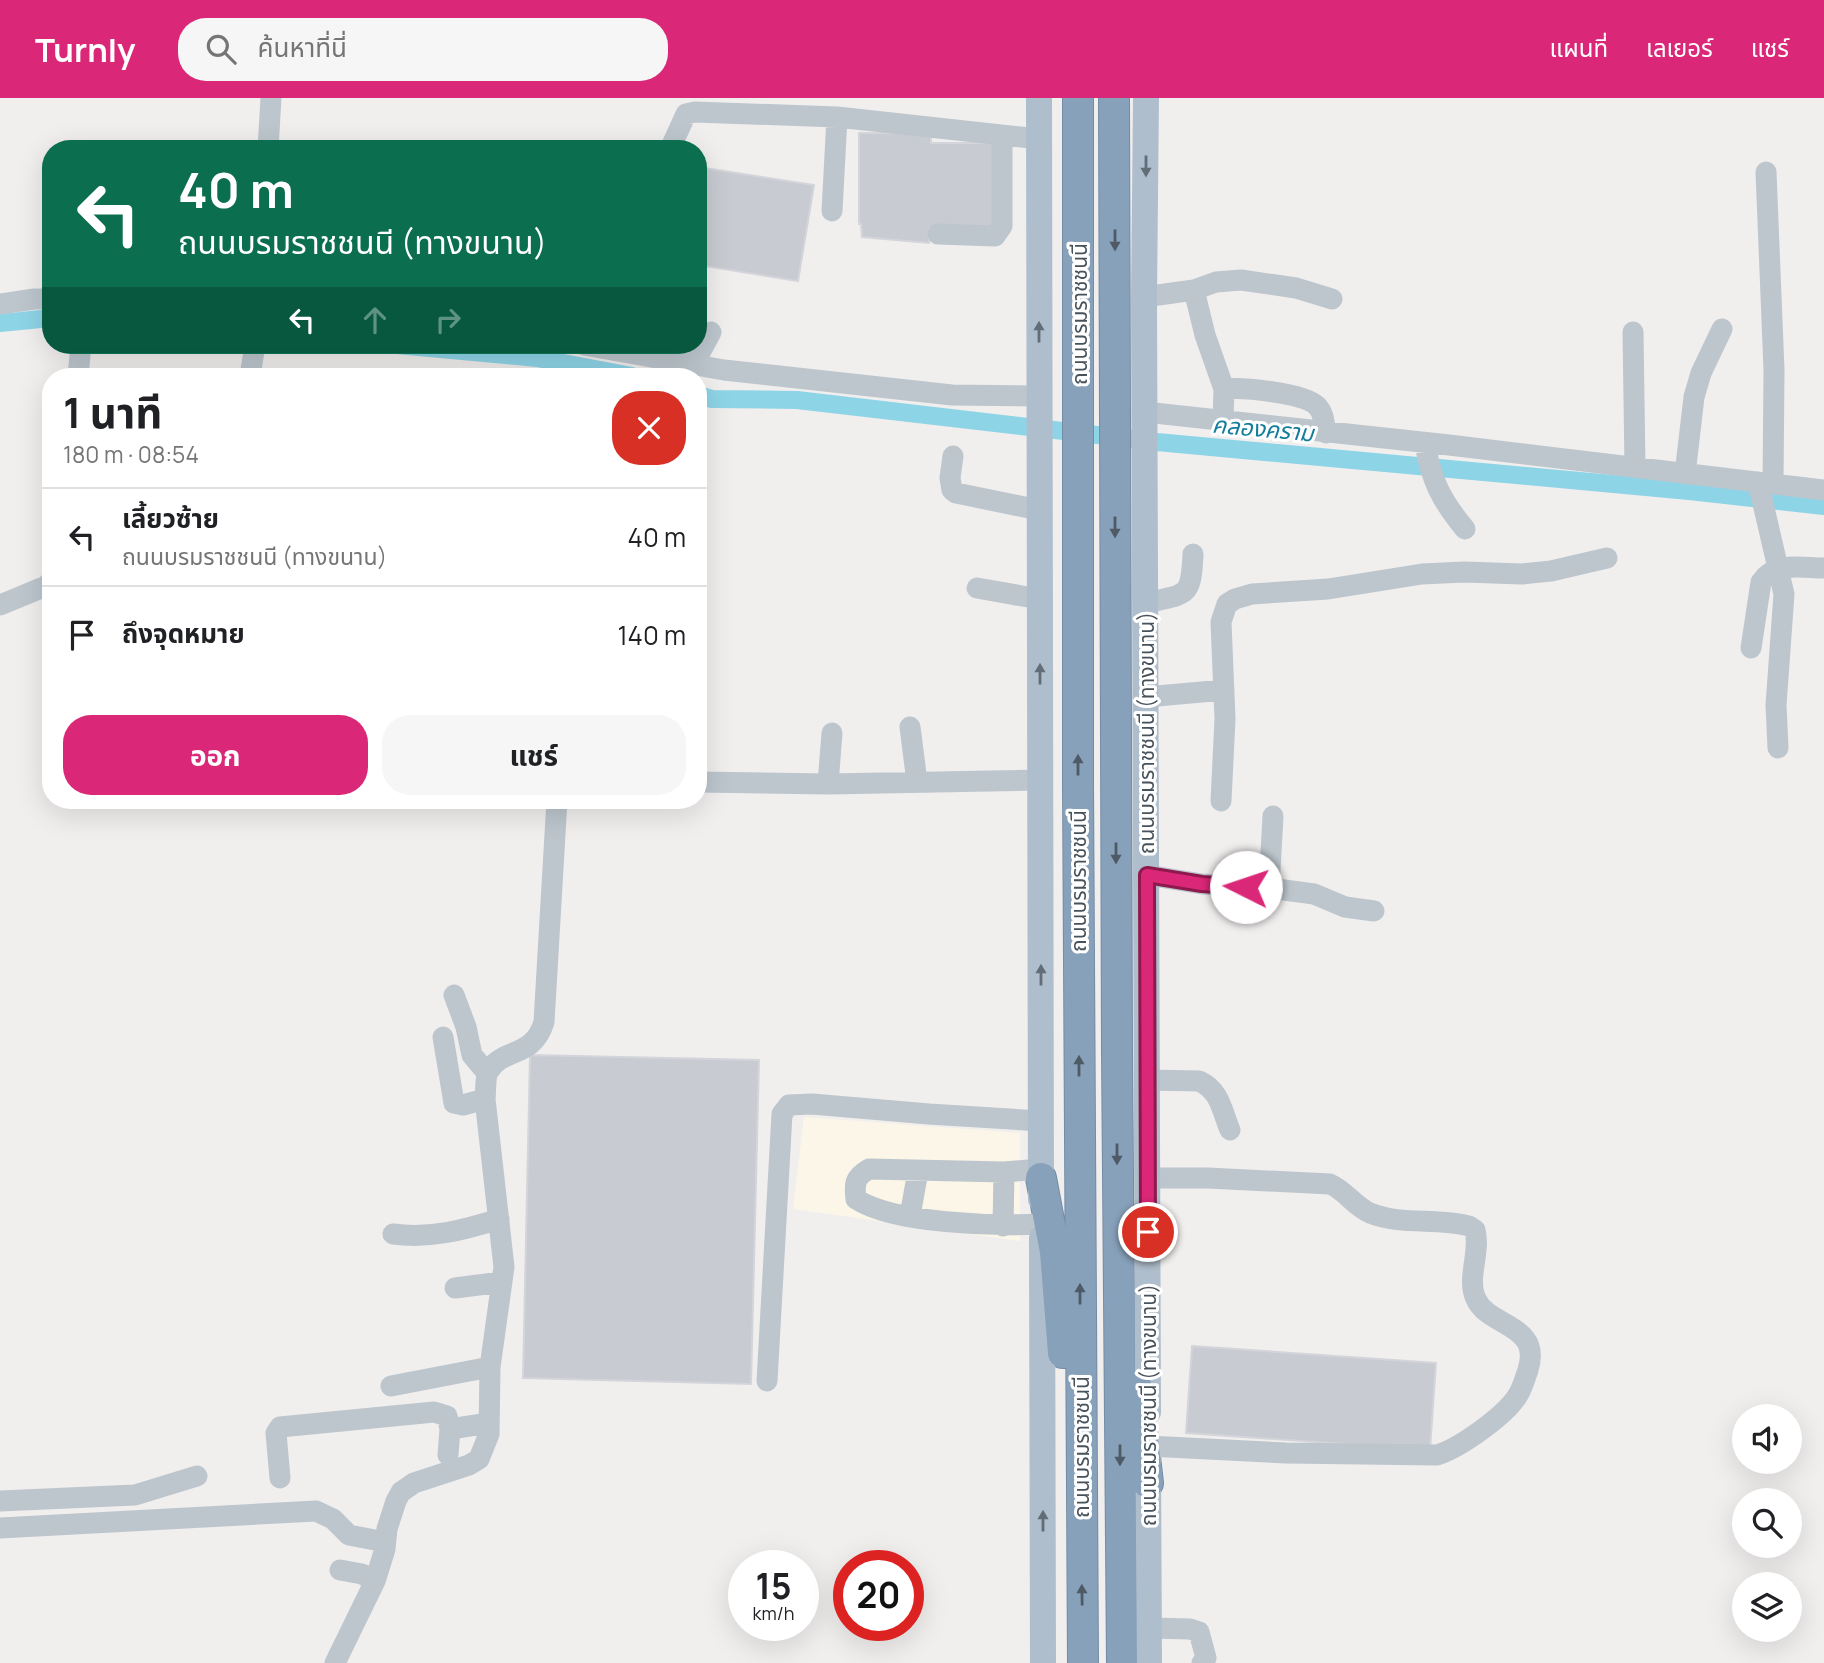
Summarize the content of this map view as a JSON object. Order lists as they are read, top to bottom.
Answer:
{
  "streets": {
    "highway": ["ถนนบรมราชชนนี"],
    "main road": ["ถนนบรมราชชนนี (ทางขนาน)"]
  },
  "water": ["คลองคราม"],
  "page": {
    "header": "Turnly",
    "search": "ค้นหาที่นี่",
    "nav": ["แผนที่", "เลเยอร์", "แชร์"],
    "turn": ["40 m", "ถนนบรมราชชนนี (ทางขนาน)"],
    "heading": ["1 นาที", "180 m · 08:54"],
    "list": [
      {
        "name": "เลี้ยวซ้าย",
        "note": "ถนนบรมราชชนนี (ทางขนาน)",
        "value": "40 m"
      },
      {
        "name": "ถึงจุดหมาย",
        "value": "140 m"
      }
    ],
    "buttons": ["ออก", "แชร์"],
    "speed": "15 km/h",
    "limit": "20"
  }
}
